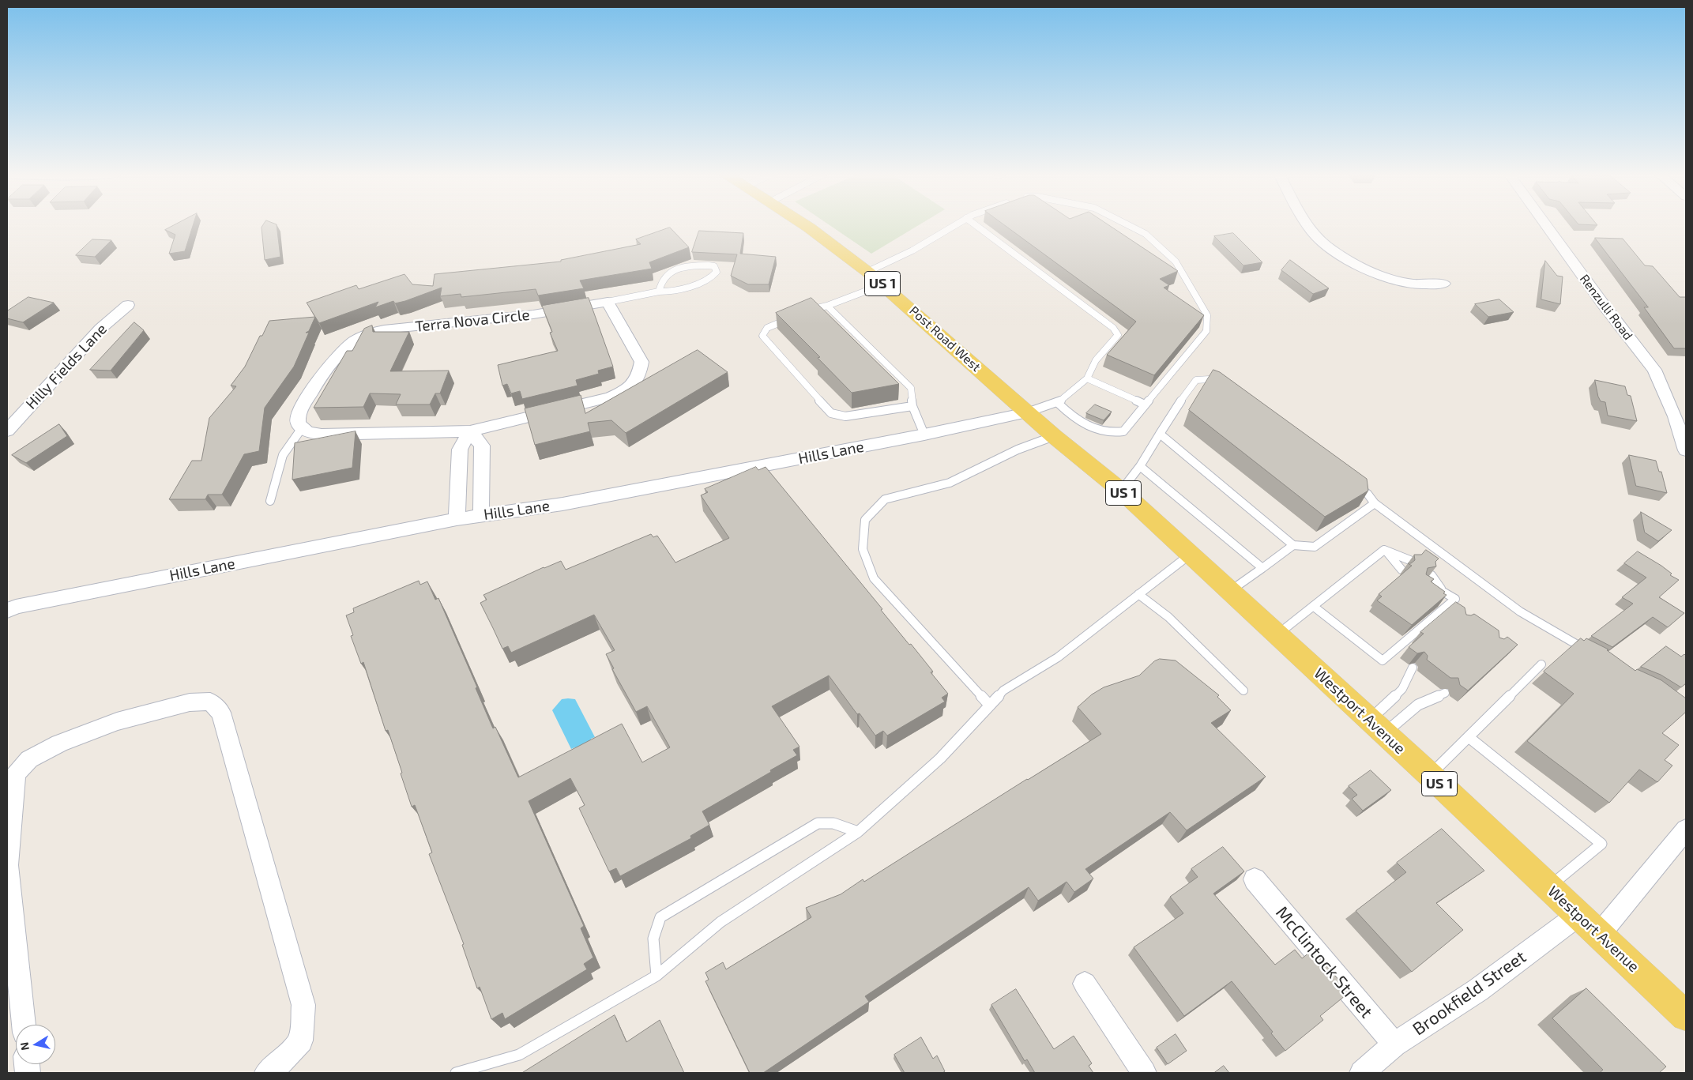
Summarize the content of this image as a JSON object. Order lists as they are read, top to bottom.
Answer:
{
  "streets": {
    "main road": ["US 1", "Post Road West", "Westport Avenue"],
    "street": [
      "Renzulli Road",
      "Terra Nova Circle",
      "Hilly Fields Lane",
      "Hills Lane",
      "McClintock Street",
      "Brookfield Street"
    ]
  },
  "crossings": [
    ["Post Road West", "Hills Lane"],
    ["Post Road West", "Westport Avenue"],
    ["Hills Lane", "Westport Avenue"],
    ["Westport Avenue", "Brookfield Street"],
    ["McClintock Street", "Brookfield Street"]
  ],
  "north": "left"
}
